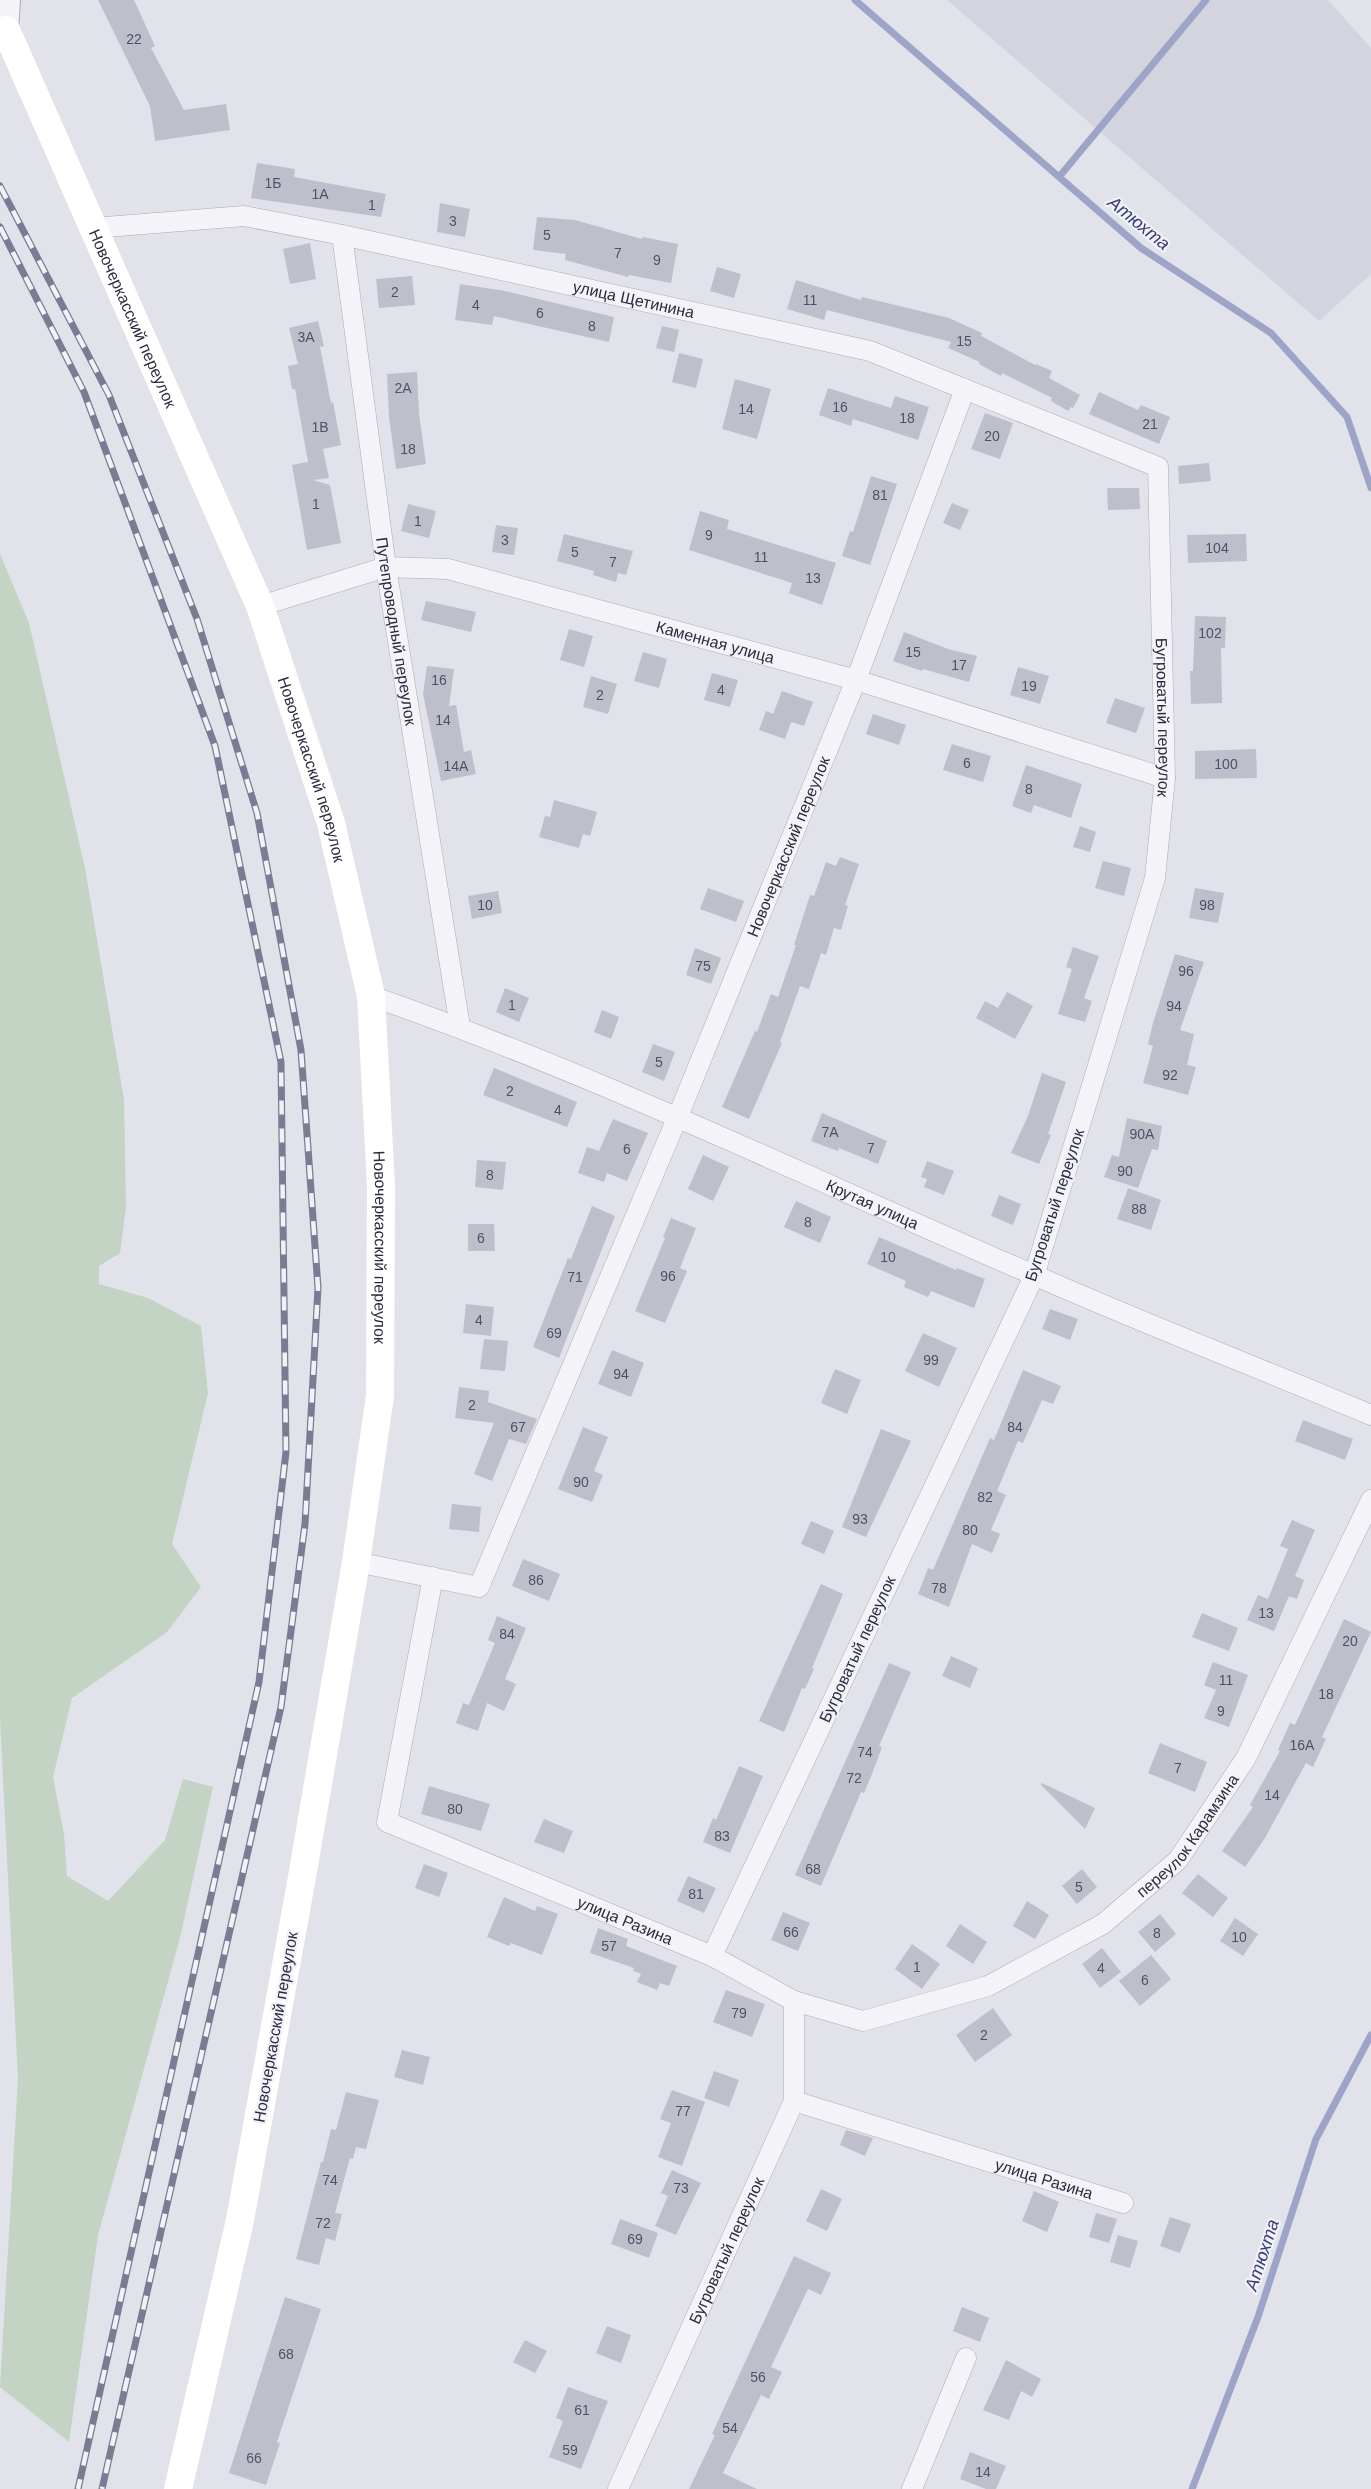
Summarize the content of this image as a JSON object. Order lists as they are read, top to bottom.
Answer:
{
  "streets": {
    "main road": ["Новочеркасский переулок"],
    "street": [
      "улица Щетинина",
      "Путепроводный переулок",
      "Каменная улица",
      "Бугроватый переулок",
      "Крутая улица",
      "переулок Карамзина",
      "улица Разина"
    ]
  },
  "crossings": [
    ["улица Щетинина", "Новочеркасский переулок"],
    ["улица Щетинина", "Путепроводный переулок"],
    ["улица Щетинина", "Бугроватый переулок"],
    ["Новочеркасский переулок", "Каменная улица"],
    ["Новочеркасский переулок", "Крутая улица"],
    ["Новочеркасский переулок", "улица Разина"],
    ["Путепроводный переулок", "Каменная улица"],
    ["Путепроводный переулок", "Крутая улица"],
    ["Каменная улица", "Бугроватый переулок"],
    ["Бугроватый переулок", "Крутая улица"],
    ["Бугроватый переулок", "улица Разина"],
    ["переулок Карамзина", "улица Разина"]
  ],
  "water": ["Атюхта"],
  "house_numbers": [
    "22",
    "1Б",
    "1А",
    "1",
    "3",
    "5",
    "7",
    "9",
    "2",
    "11",
    "4",
    "6",
    "8",
    "3А",
    "15",
    "2А",
    "16",
    "14",
    "18",
    "21",
    "1В",
    "20",
    "18",
    "81",
    "1",
    "1",
    "9",
    "3",
    "104",
    "5",
    "11",
    "7",
    "13",
    "102",
    "15",
    "17",
    "16",
    "19",
    "4",
    "2",
    "14",
    "6",
    "100",
    "14А",
    "8",
    "10",
    "98",
    "75",
    "96",
    "1",
    "94",
    "5",
    "92",
    "2",
    "4",
    "7А",
    "90А",
    "7",
    "6",
    "90",
    "8",
    "88",
    "8",
    "6",
    "10",
    "96",
    "71",
    "4",
    "69",
    "99",
    "94",
    "2",
    "67",
    "84",
    "90",
    "82",
    "93",
    "80",
    "86",
    "78",
    "13",
    "84",
    "20",
    "11",
    "18",
    "9",
    "16А",
    "74",
    "7",
    "72",
    "14",
    "80",
    "83",
    "68",
    "5",
    "81",
    "66",
    "8",
    "10",
    "57",
    "1",
    "4",
    "6",
    "79",
    "2",
    "77",
    "74",
    "73",
    "72",
    "69",
    "68",
    "56",
    "61",
    "54",
    "59",
    "66",
    "14"
  ]
}
